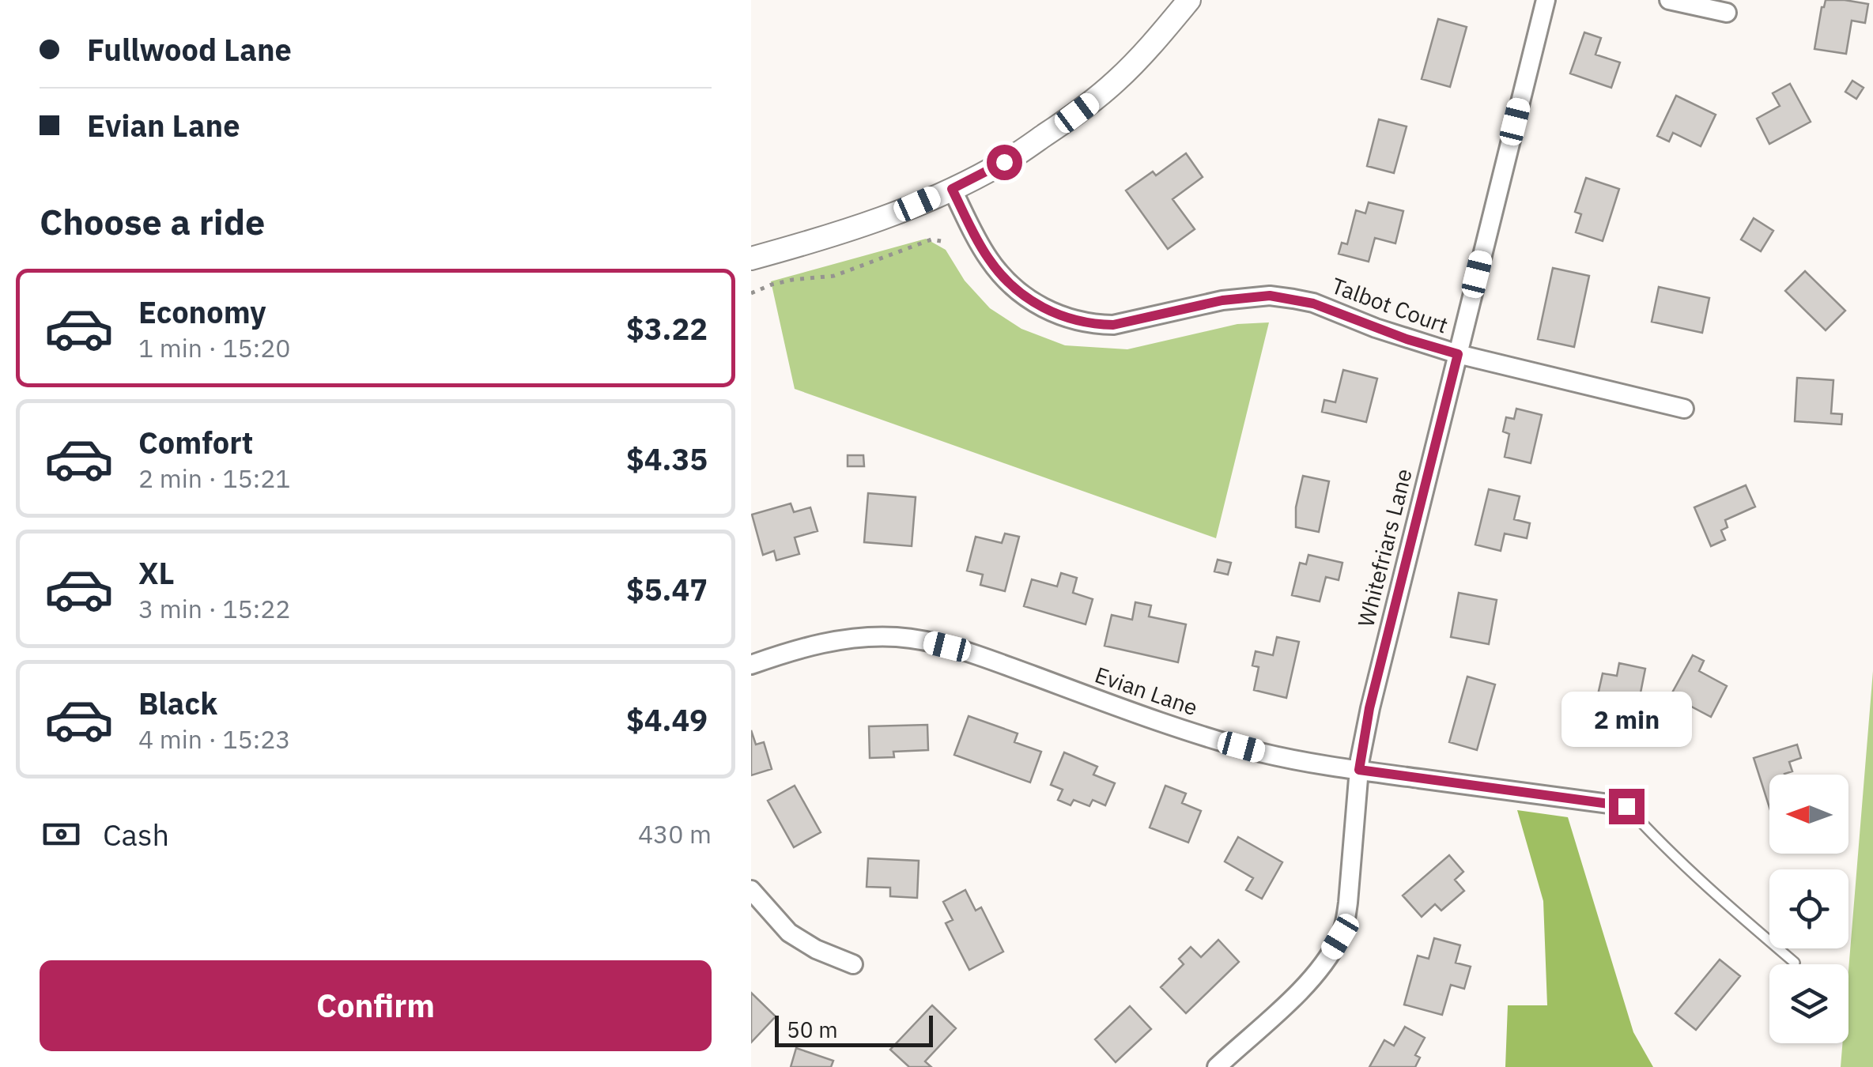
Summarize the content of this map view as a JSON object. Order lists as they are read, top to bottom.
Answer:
{
  "streets": {
    "street": ["Talbot Court", "Whitefriars Lane", "Evian Lane"]
  },
  "crossings": [
    ["Talbot Court", "Whitefriars Lane"],
    ["Whitefriars Lane", "Evian Lane"]
  ],
  "scale_bar": "50 m",
  "north": "left",
  "page": {
    "banner": ["Fullwood Lane", "Evian Lane"],
    "heading": "Choose a ride",
    "list": [
      {
        "name": "Economy",
        "note": "1 min · 15:20",
        "value": "$3.22"
      },
      {
        "name": "Comfort",
        "note": "2 min · 15:21",
        "value": "$4.35"
      },
      {
        "name": "XL",
        "note": "3 min · 15:22",
        "value": "$5.47"
      },
      {
        "name": "Black",
        "note": "4 min · 15:23",
        "value": "$4.49"
      }
    ],
    "bubble": "2 min",
    "pay": ["Cash", "430 m"],
    "buttons": "Confirm",
    "scale": "50 m"
  }
}
